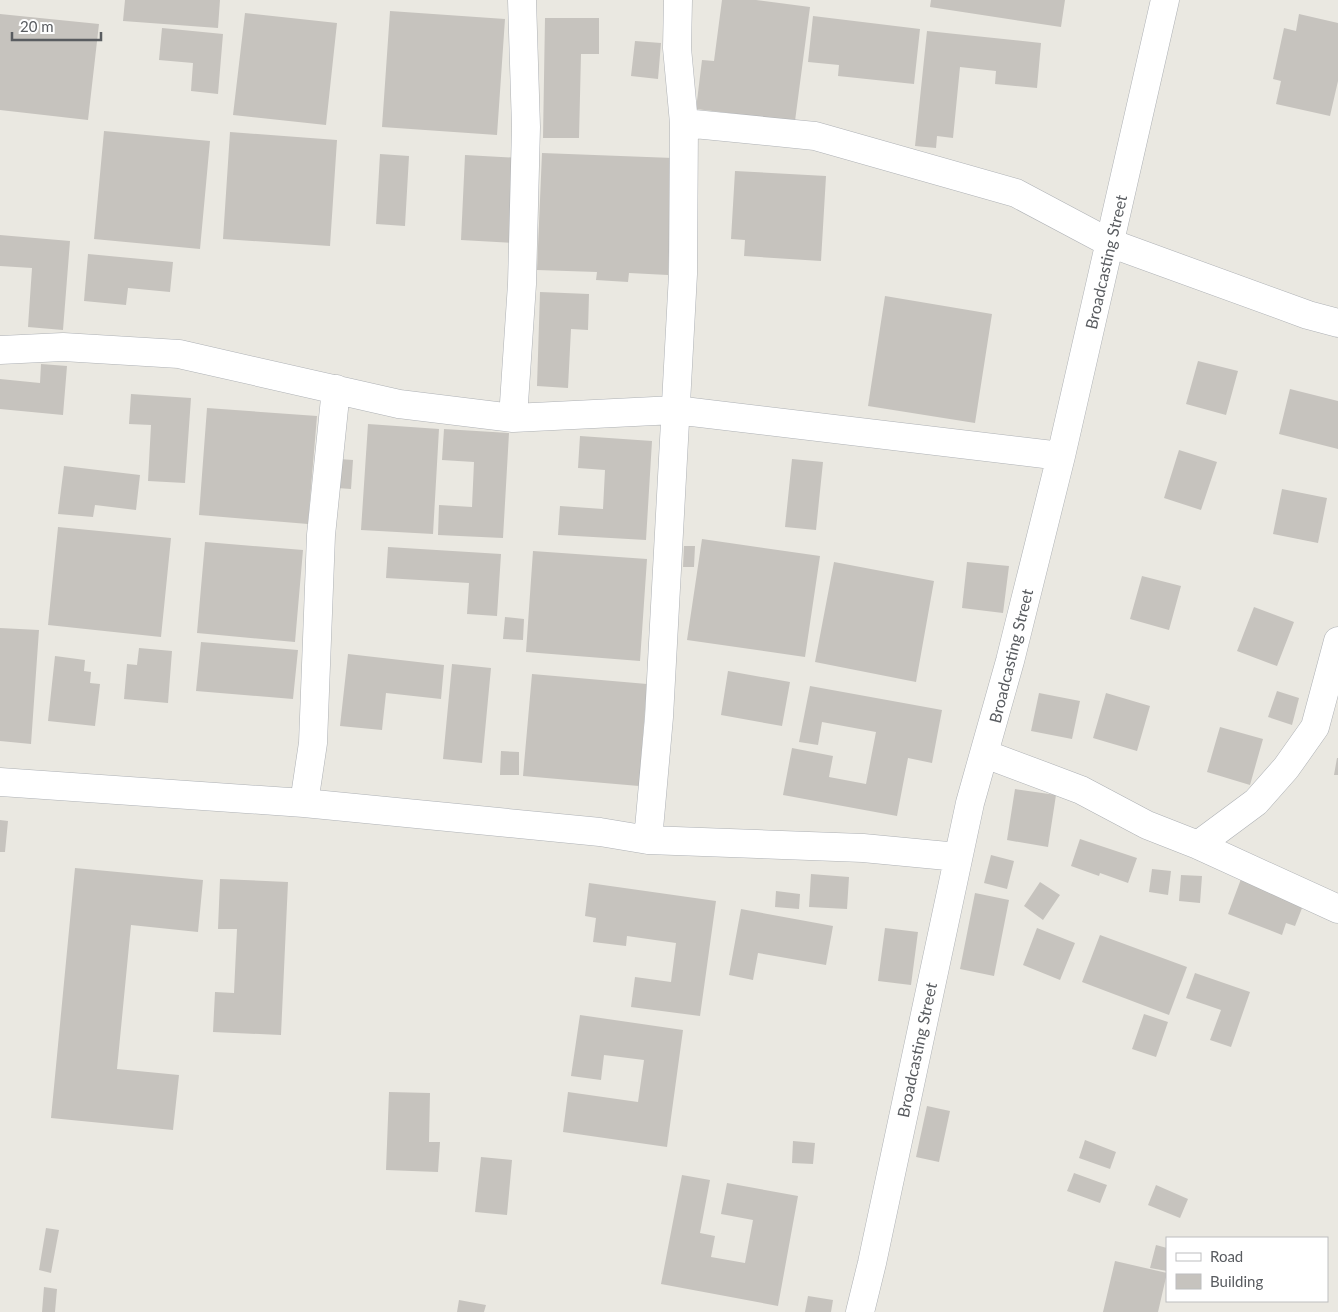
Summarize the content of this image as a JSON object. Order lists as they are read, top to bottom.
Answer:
{
  "streets": {
    "street": ["Broadcasting Street"]
  },
  "legend": ["Road", "Building"],
  "scale_bar": "20 m"
}
